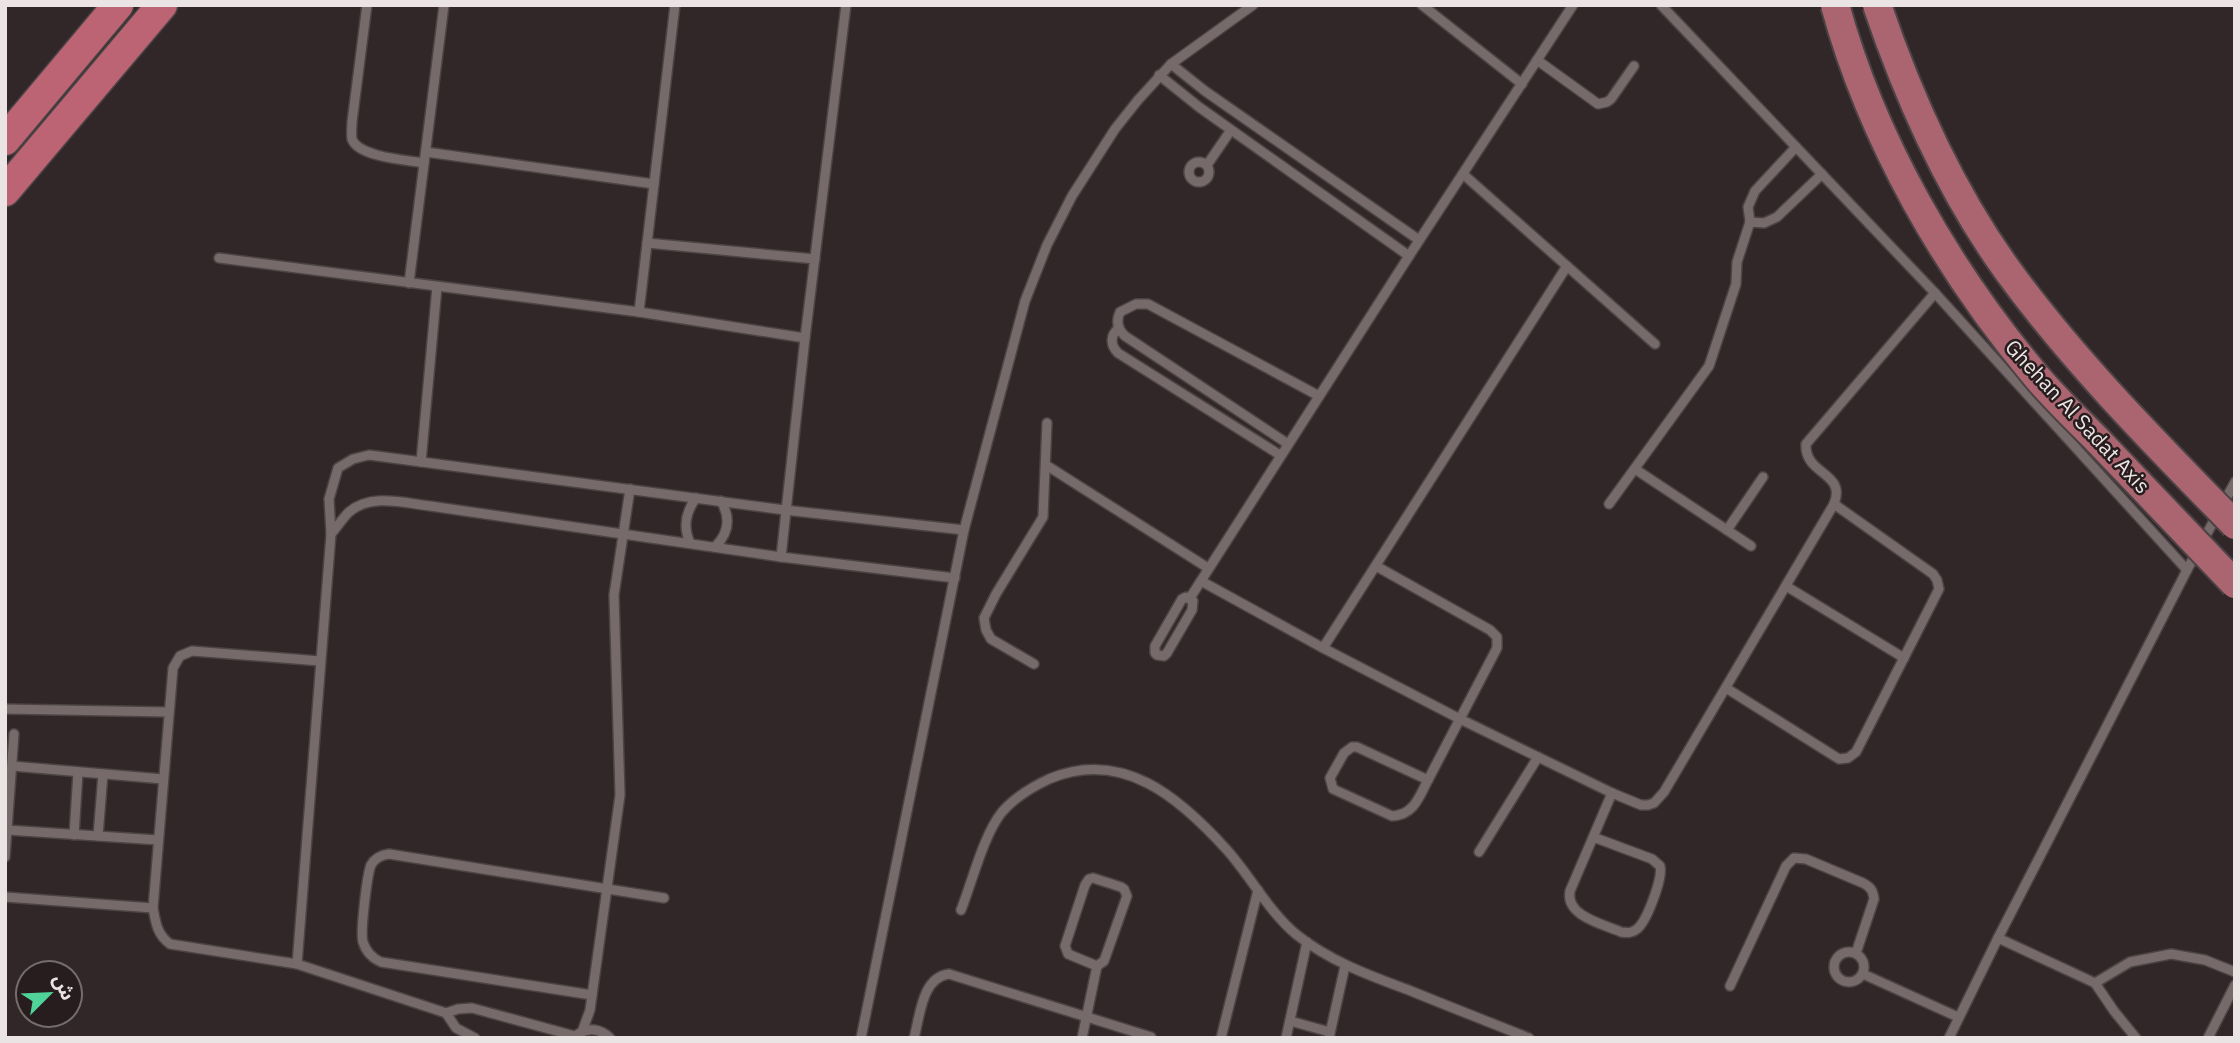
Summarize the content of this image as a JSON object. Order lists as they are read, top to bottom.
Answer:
{
  "streets": {
    "main road": ["Ghehan Al Sadat Axis"]
  },
  "north": "top right"
}
